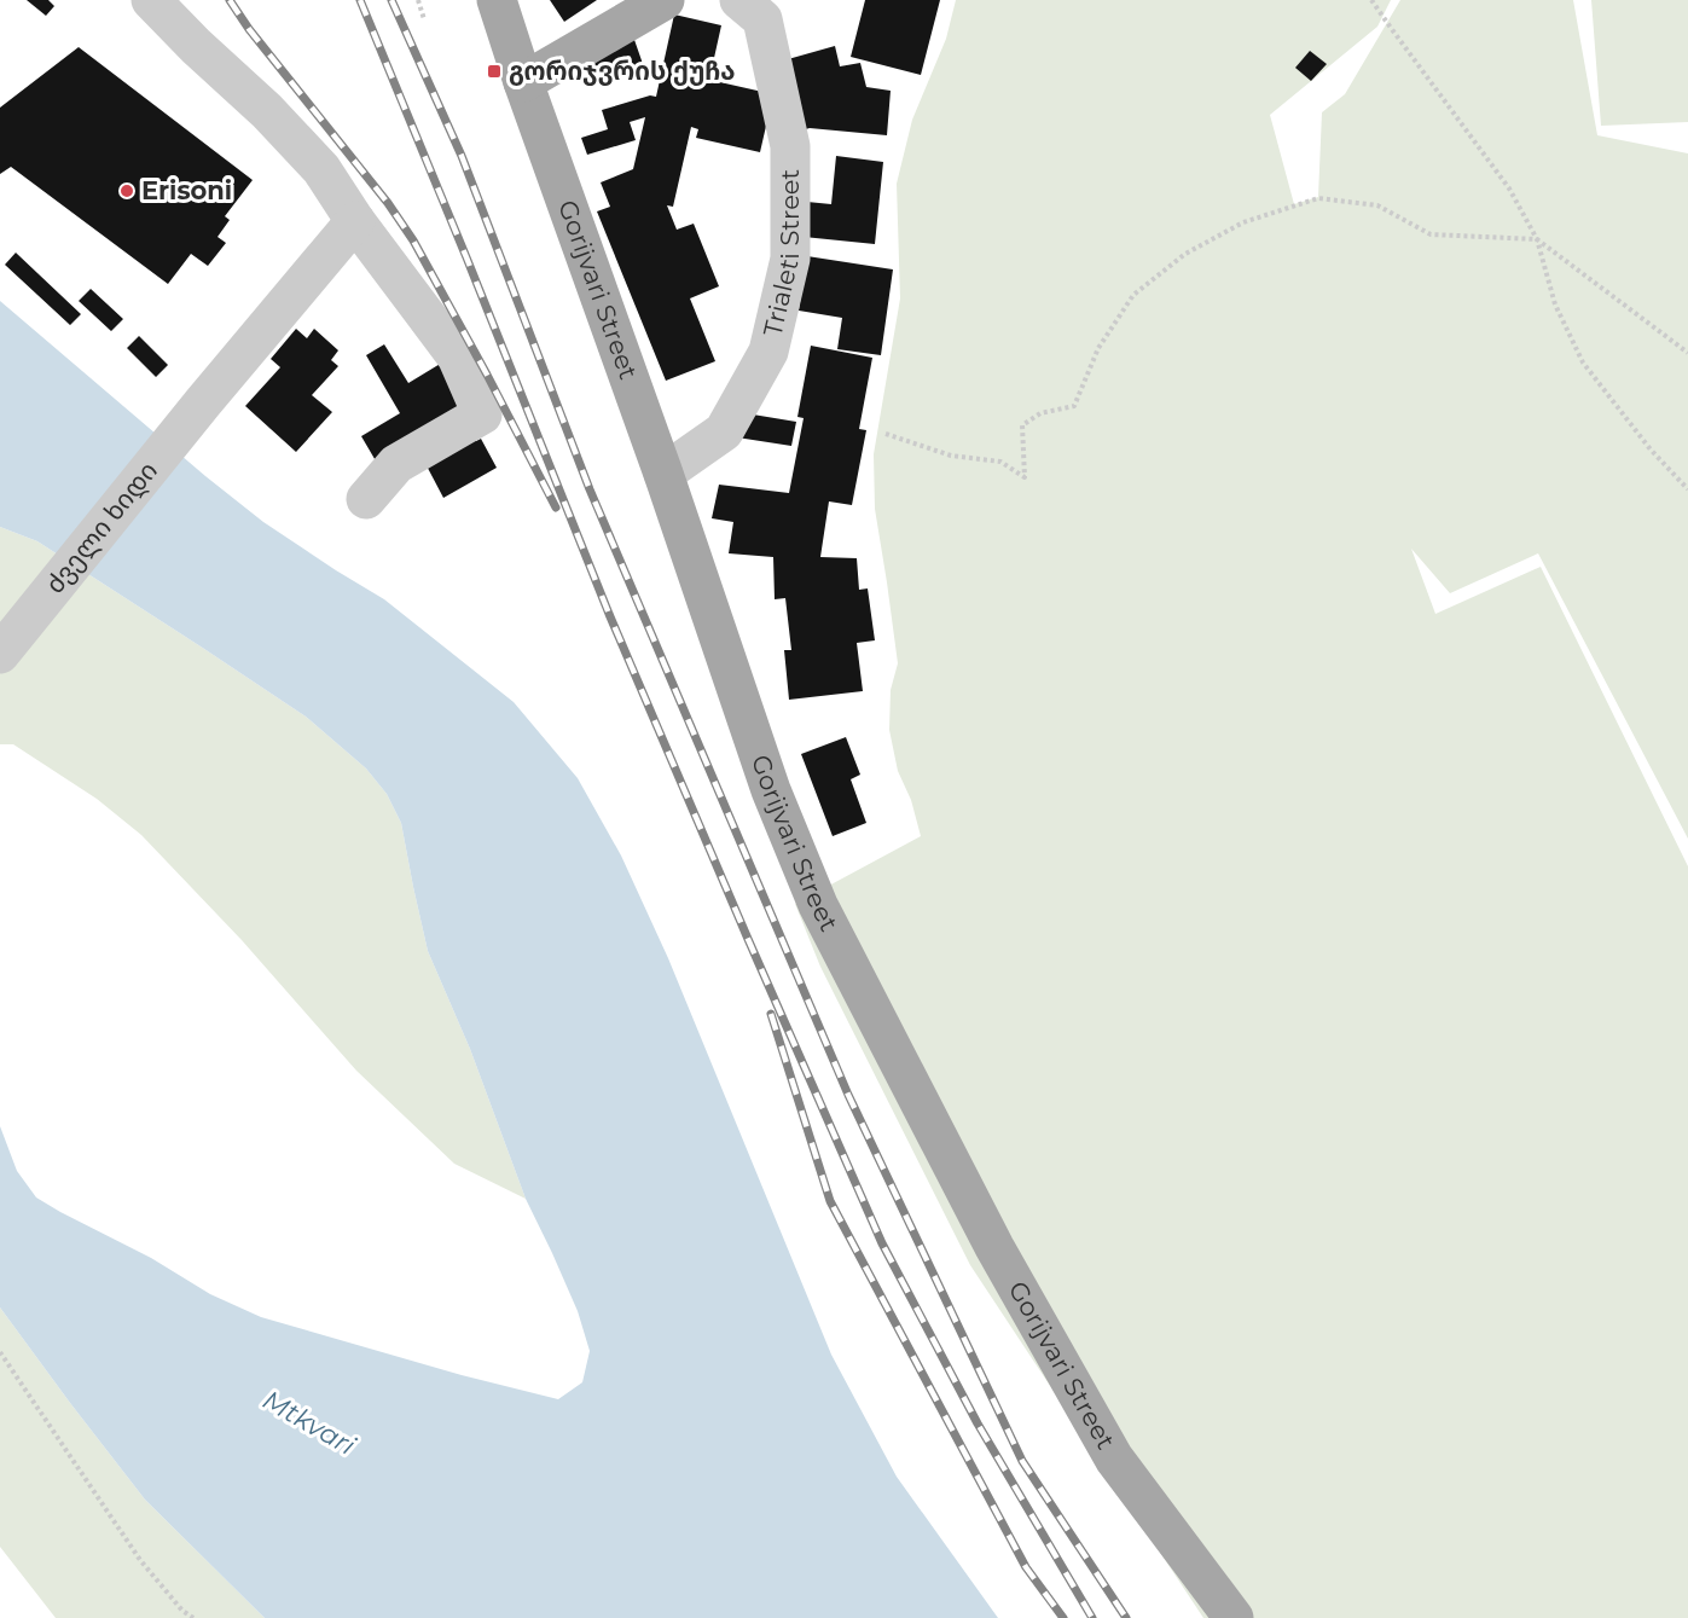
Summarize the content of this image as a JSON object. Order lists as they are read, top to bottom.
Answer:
{
  "streets": {
    "main road": ["Gorijvari Street"],
    "street": ["Trialeti Street", "ძველი ხიდი"]
  },
  "crossings": [
    ["Trialeti Street", "Gorijvari Street"]
  ],
  "water": ["Mtkvari"],
  "places": {
    "transit": ["გორიჯვრის ქუჩა"],
    "other": ["Erisoni"]
  }
}
